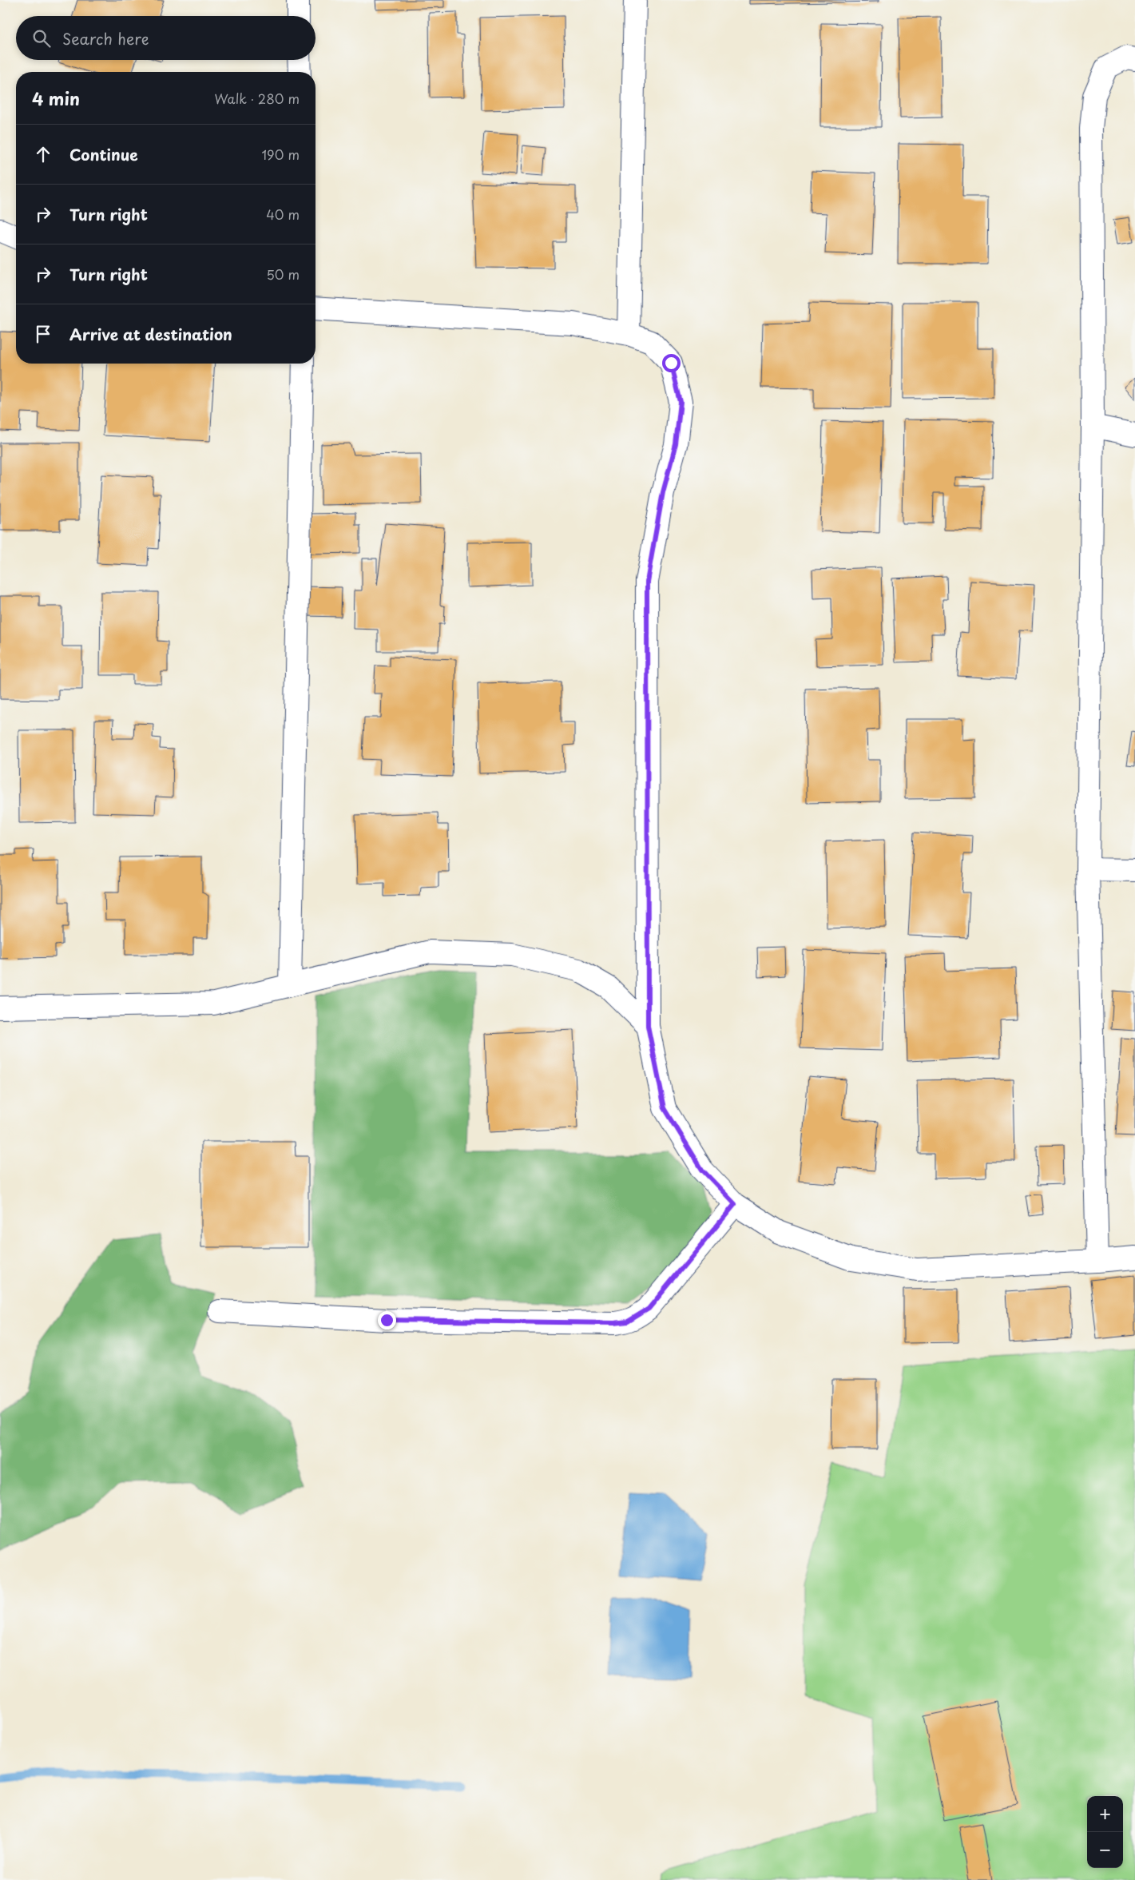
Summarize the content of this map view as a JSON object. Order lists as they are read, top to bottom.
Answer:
{
  "page": {
    "search": "Search here",
    "heading": ["4 min", "Walk · 280 m"],
    "list": [
      ["Continue", "190 m"],
      ["Turn right", "40 m"],
      ["Turn right", "50 m"],
      "Arrive at destination"
    ],
    "map_buttons": ["+", "−"]
  }
}
